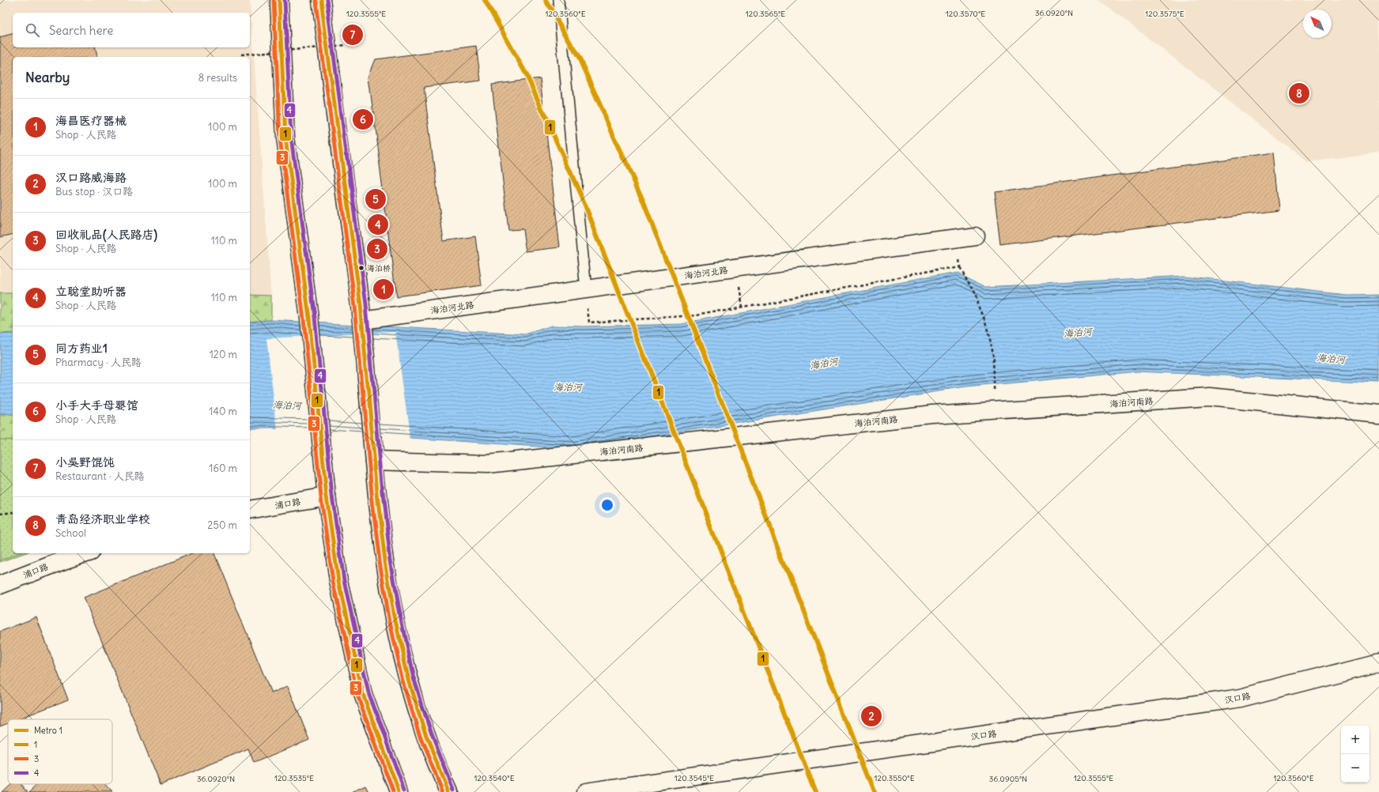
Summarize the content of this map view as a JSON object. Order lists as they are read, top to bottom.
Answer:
{
  "streets": {
    "street": [
      "海泊河北路",
      "海泊河南路",
      "浦口路",
      "汉口路"
    ]
  },
  "water": ["海泊河"],
  "places": ["海泊桥"],
  "lines": [
    "metro line 1",
    "transit line 1",
    "transit line 3",
    "transit line 4"
  ],
  "legend": [
    "Metro 1",
    "1",
    "3",
    "4"
  ],
  "north": "top left",
  "page": {
    "search": "Search here",
    "pins": [
      "7",
      "8",
      "6",
      "5",
      "4",
      "3",
      "1",
      "2"
    ],
    "heading": ["Nearby", "8 results"],
    "list": [
      {
        "mark": "1",
        "name": "海昌医疗器械",
        "note": "Shop · 人民路",
        "value": "100 m"
      },
      {
        "mark": "2",
        "name": "汉口路威海路",
        "note": "Bus stop · 汉口路",
        "value": "100 m"
      },
      {
        "mark": "3",
        "name": "回收礼品(人民路店)",
        "note": "Shop · 人民路",
        "value": "110 m"
      },
      {
        "mark": "4",
        "name": "立聪堂助听器",
        "note": "Shop · 人民路",
        "value": "110 m"
      },
      {
        "mark": "5",
        "name": "同方药业1",
        "note": "Pharmacy · 人民路",
        "value": "120 m"
      },
      {
        "mark": "6",
        "name": "小手大手母婴馆",
        "note": "Shop · 人民路",
        "value": "140 m"
      },
      {
        "mark": "7",
        "name": "小吴野馄饨",
        "note": "Restaurant · 人民路",
        "value": "160 m"
      },
      {
        "mark": "8",
        "name": "青岛经济职业学校",
        "note": "School",
        "value": "250 m"
      }
    ],
    "map_buttons": ["+", "−"]
  },
  "coordinates": [
    "36.0920°N",
    "120.3555°E",
    "120.3560°E",
    "120.3565°E",
    "120.3570°E",
    "120.3575°E",
    "120.3535°E",
    "120.3540°E",
    "120.3545°E",
    "120.3550°E",
    "36.0905°N"
  ]
}
